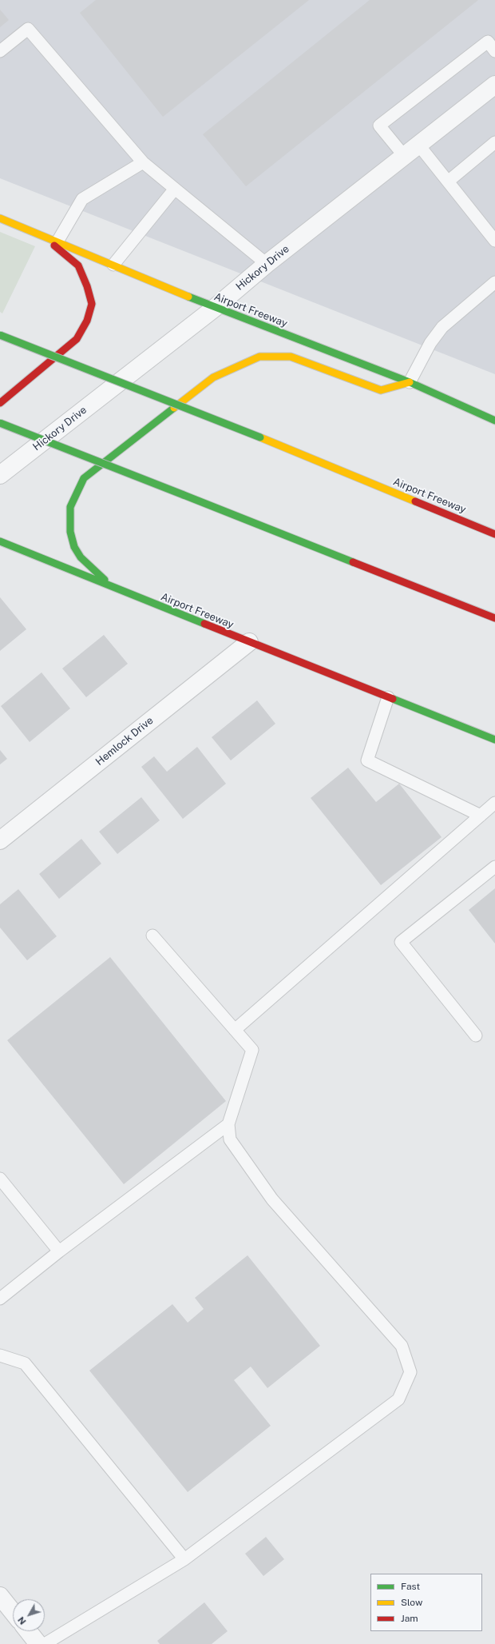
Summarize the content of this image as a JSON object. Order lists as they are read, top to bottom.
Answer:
{
  "streets": {
    "main road": ["Airport Freeway"],
    "street": ["Hickory Drive", "Hemlock Drive"]
  },
  "crossings": [
    ["Hickory Drive", "Airport Freeway"],
    ["Airport Freeway", "Hemlock Drive"]
  ],
  "legend": ["Fast", "Slow", "Jam"],
  "north": "bottom left"
}
